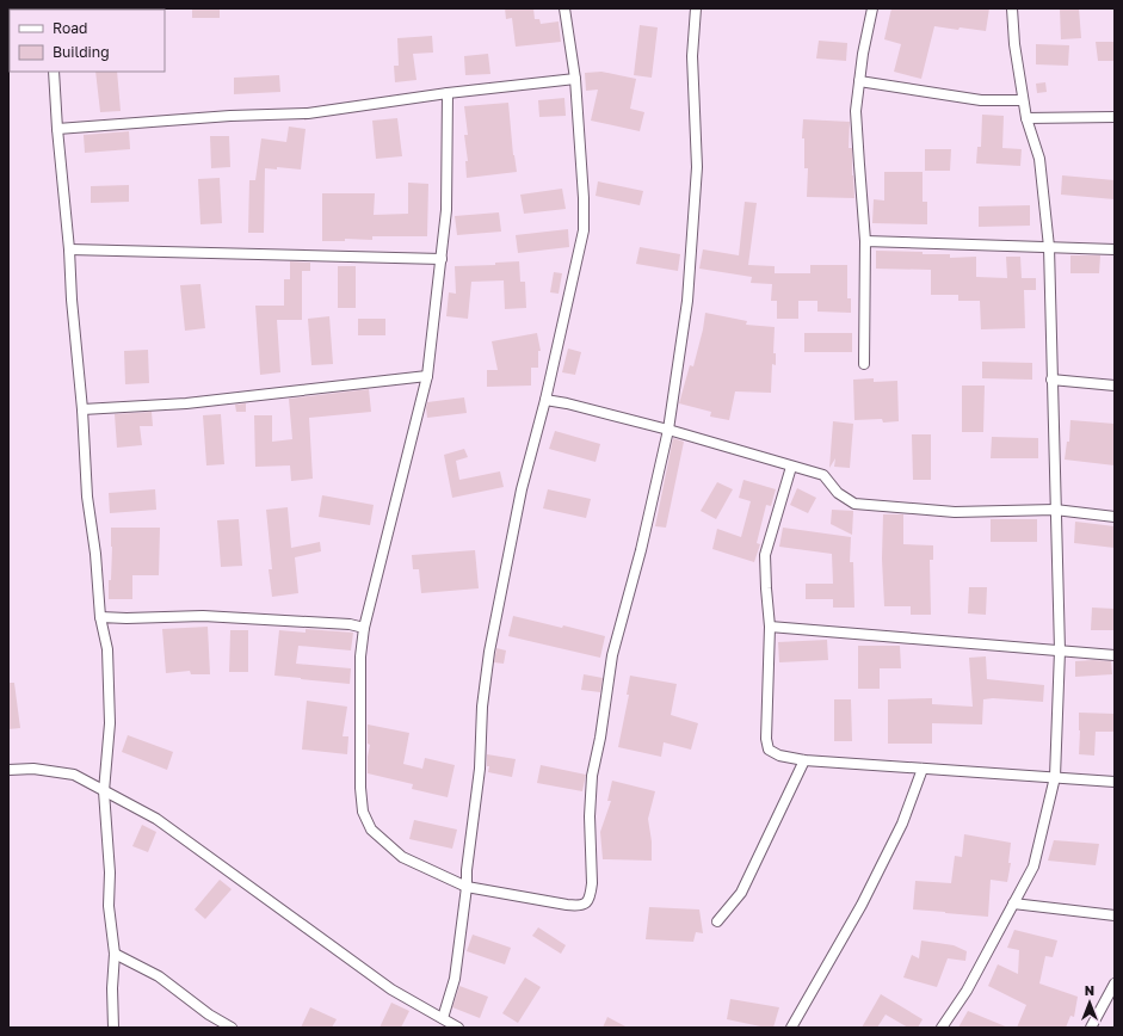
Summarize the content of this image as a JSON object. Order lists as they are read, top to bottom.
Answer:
{
  "legend": ["Road", "Building"],
  "north": "top"
}
